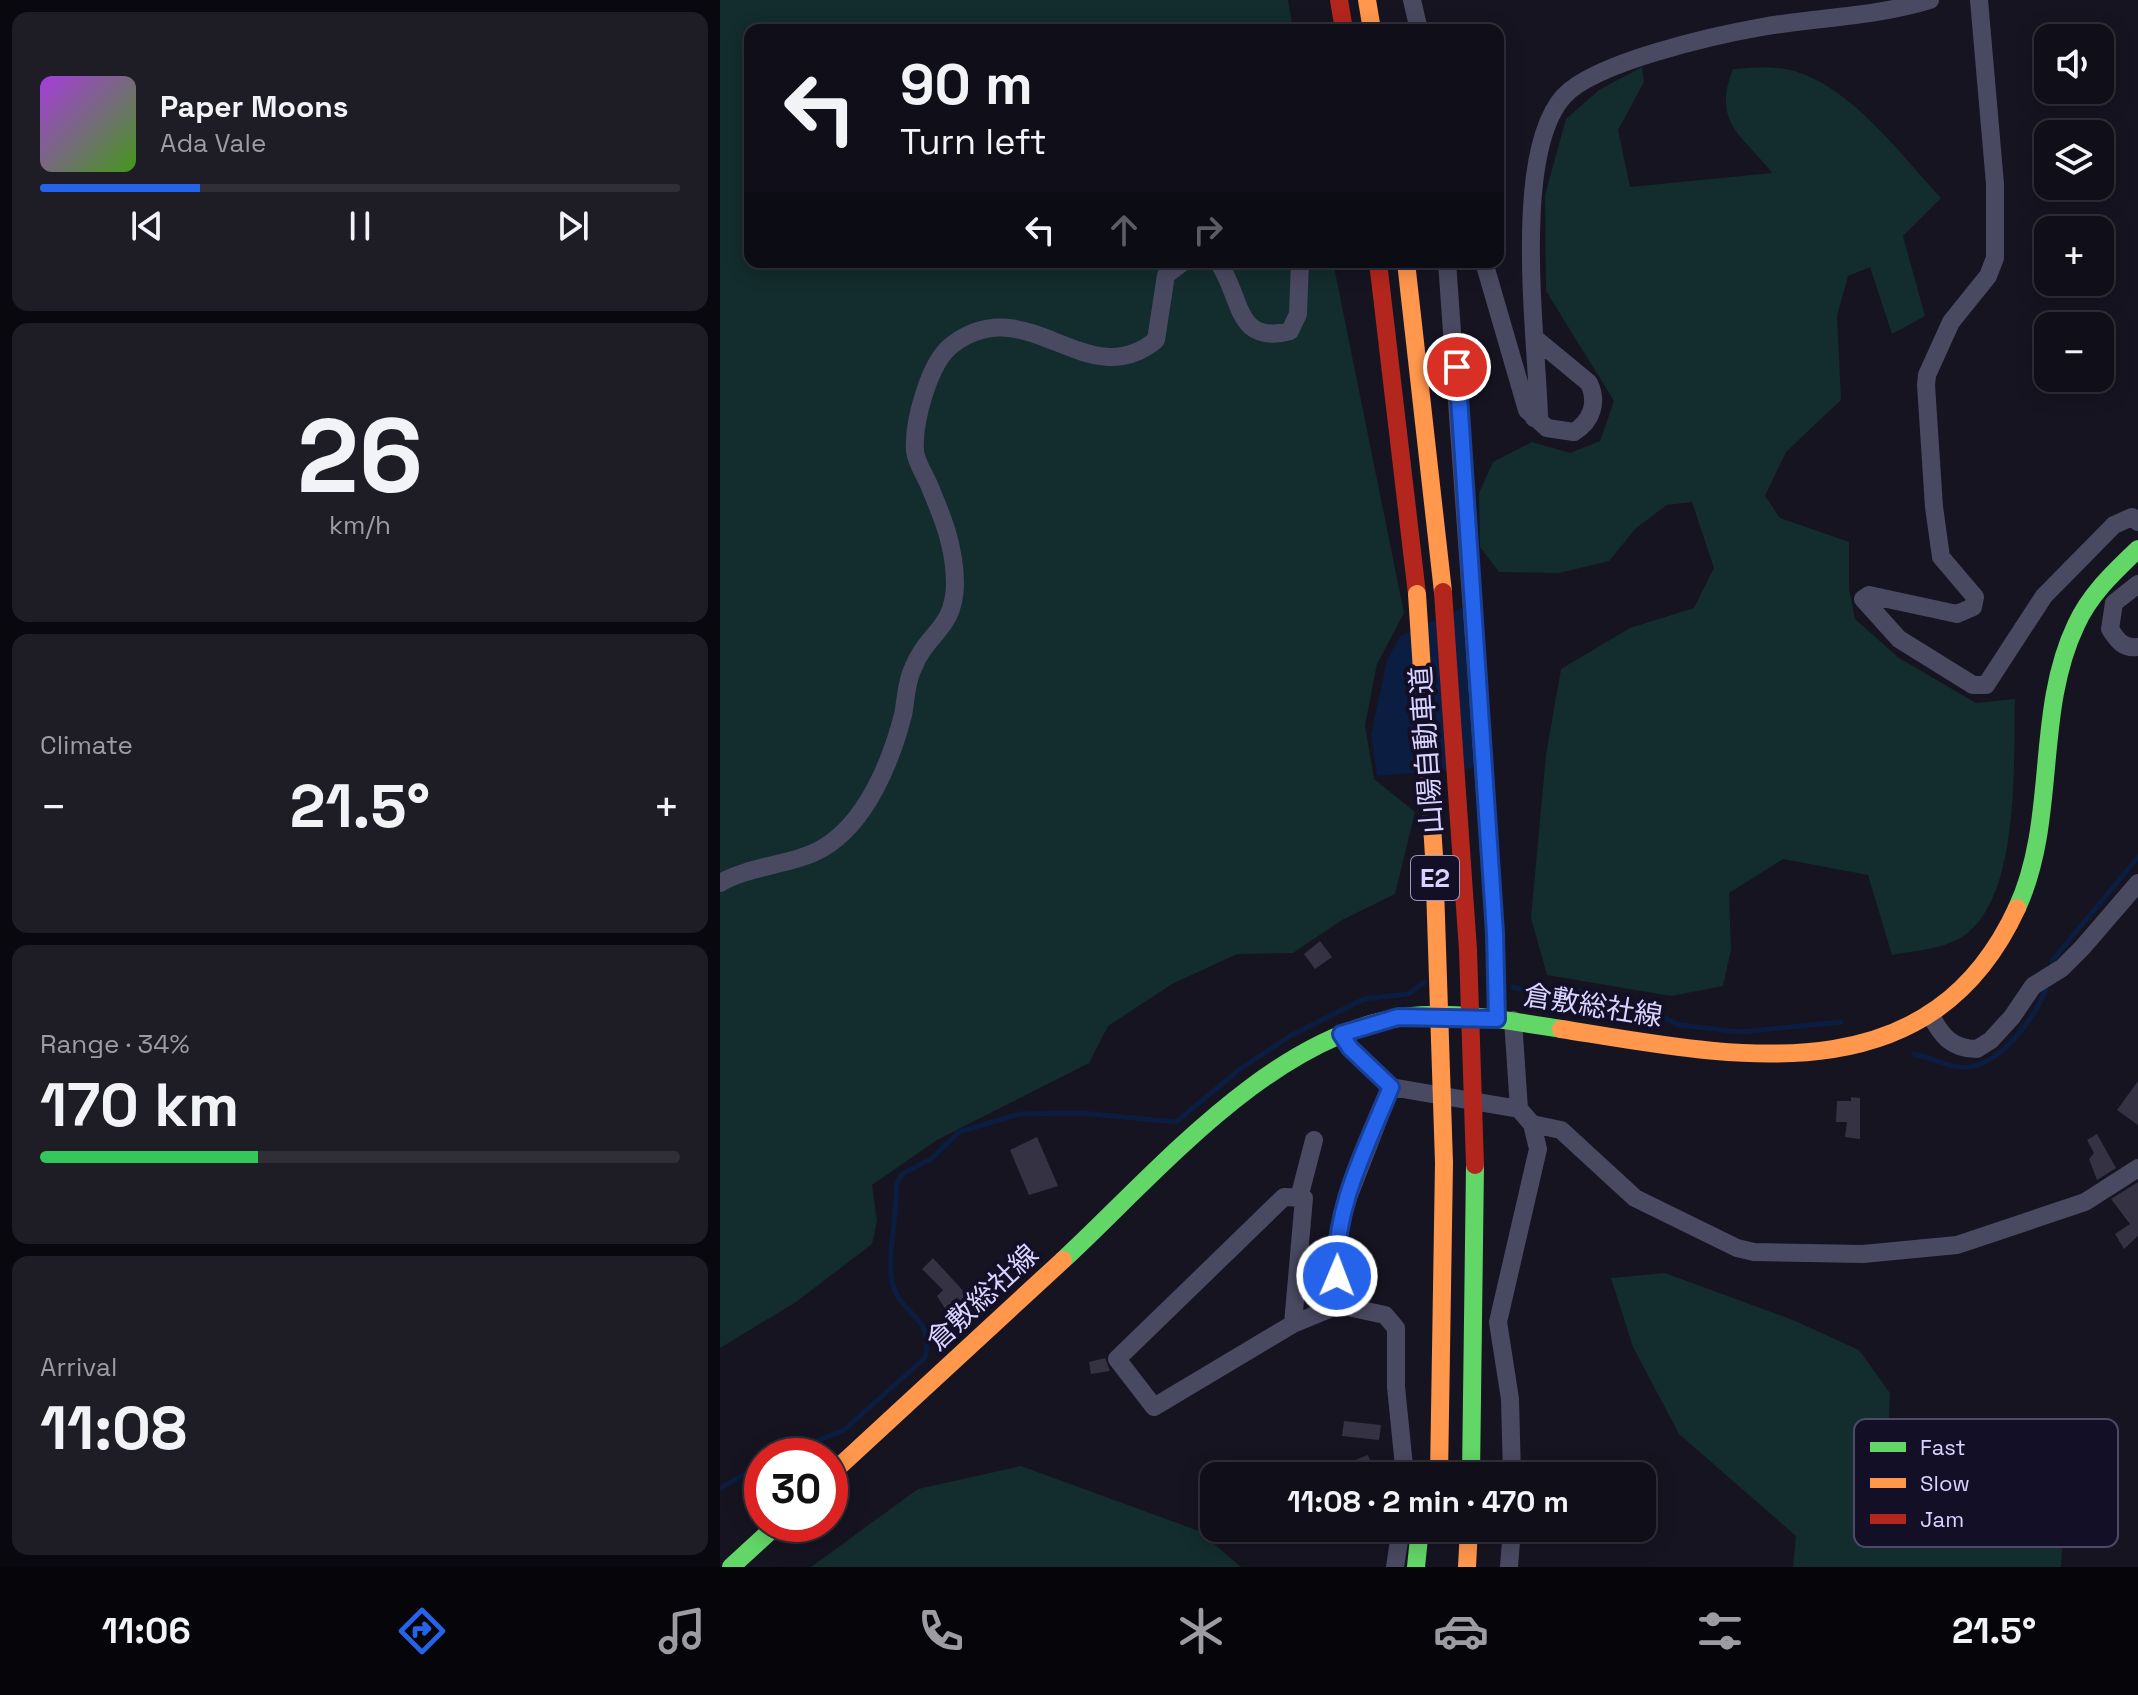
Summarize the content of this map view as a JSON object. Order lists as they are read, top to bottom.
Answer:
{
  "streets": {
    "main road": ["山陽自動車道", "E2", "倉敷総社線"]
  },
  "legend": ["Fast", "Slow", "Jam"],
  "page": {
    "map_buttons": ["+", "−"],
    "turn": ["90 m", "Turn left"],
    "song": ["Paper Moons", "Ada Vale"],
    "tile": [
      ["26", "km/h"],
      "Climate",
      ["Range · 34%", "170 km"],
      ["Arrival", "11:08"]
    ],
    "heat": ["−", "21.5°", "+"],
    "limit": "30",
    "trip": "11:08 · 2 min · 470 m",
    "tabs": ["11:06", "21.5°"]
  }
}
